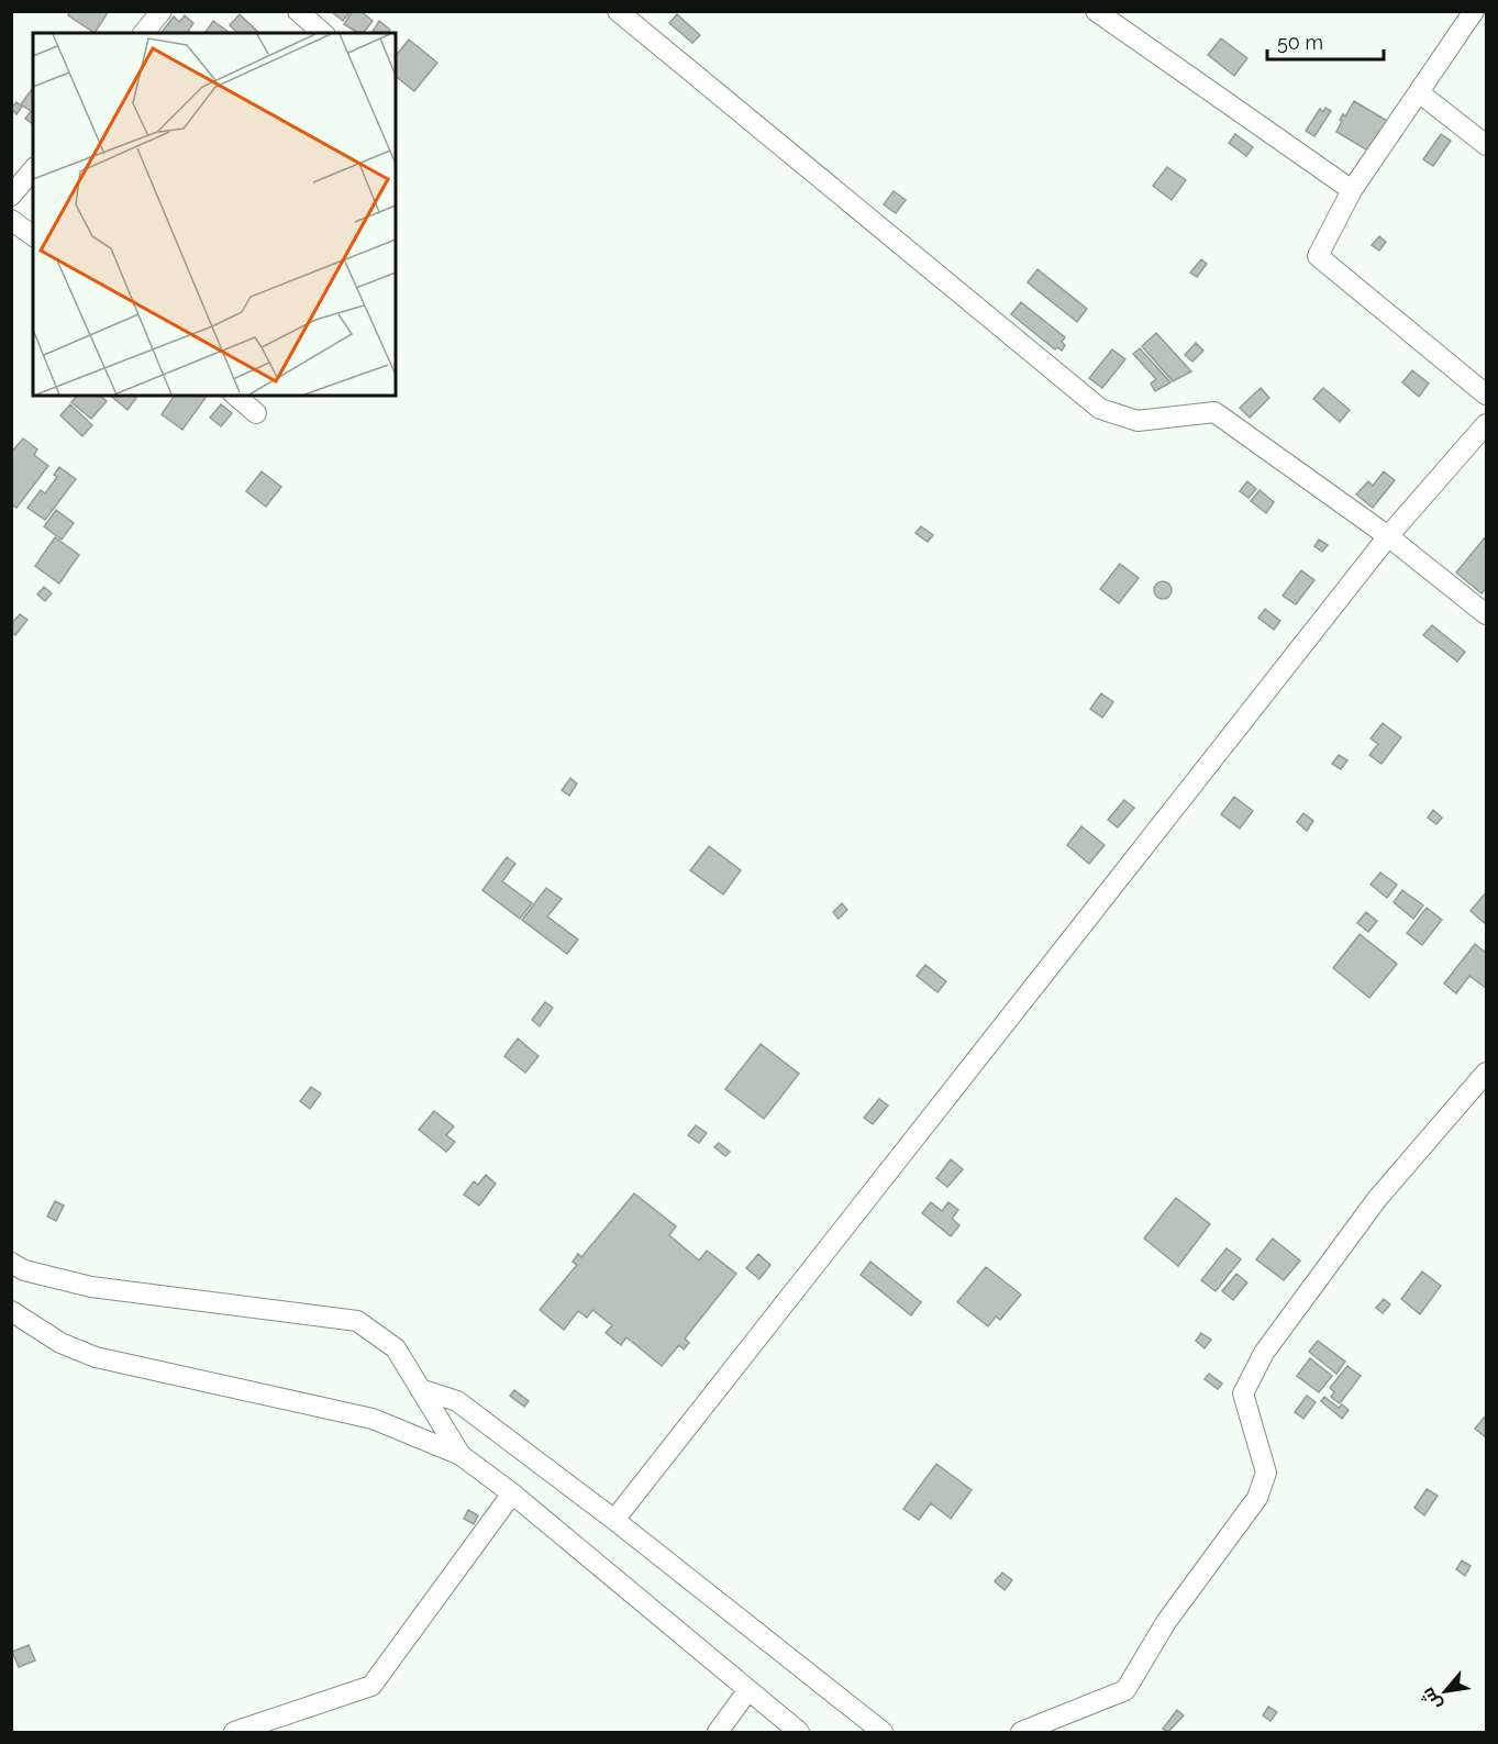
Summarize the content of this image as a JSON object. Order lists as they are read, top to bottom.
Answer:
{
  "scale_bar": "50 m",
  "north": "bottom left"
}
